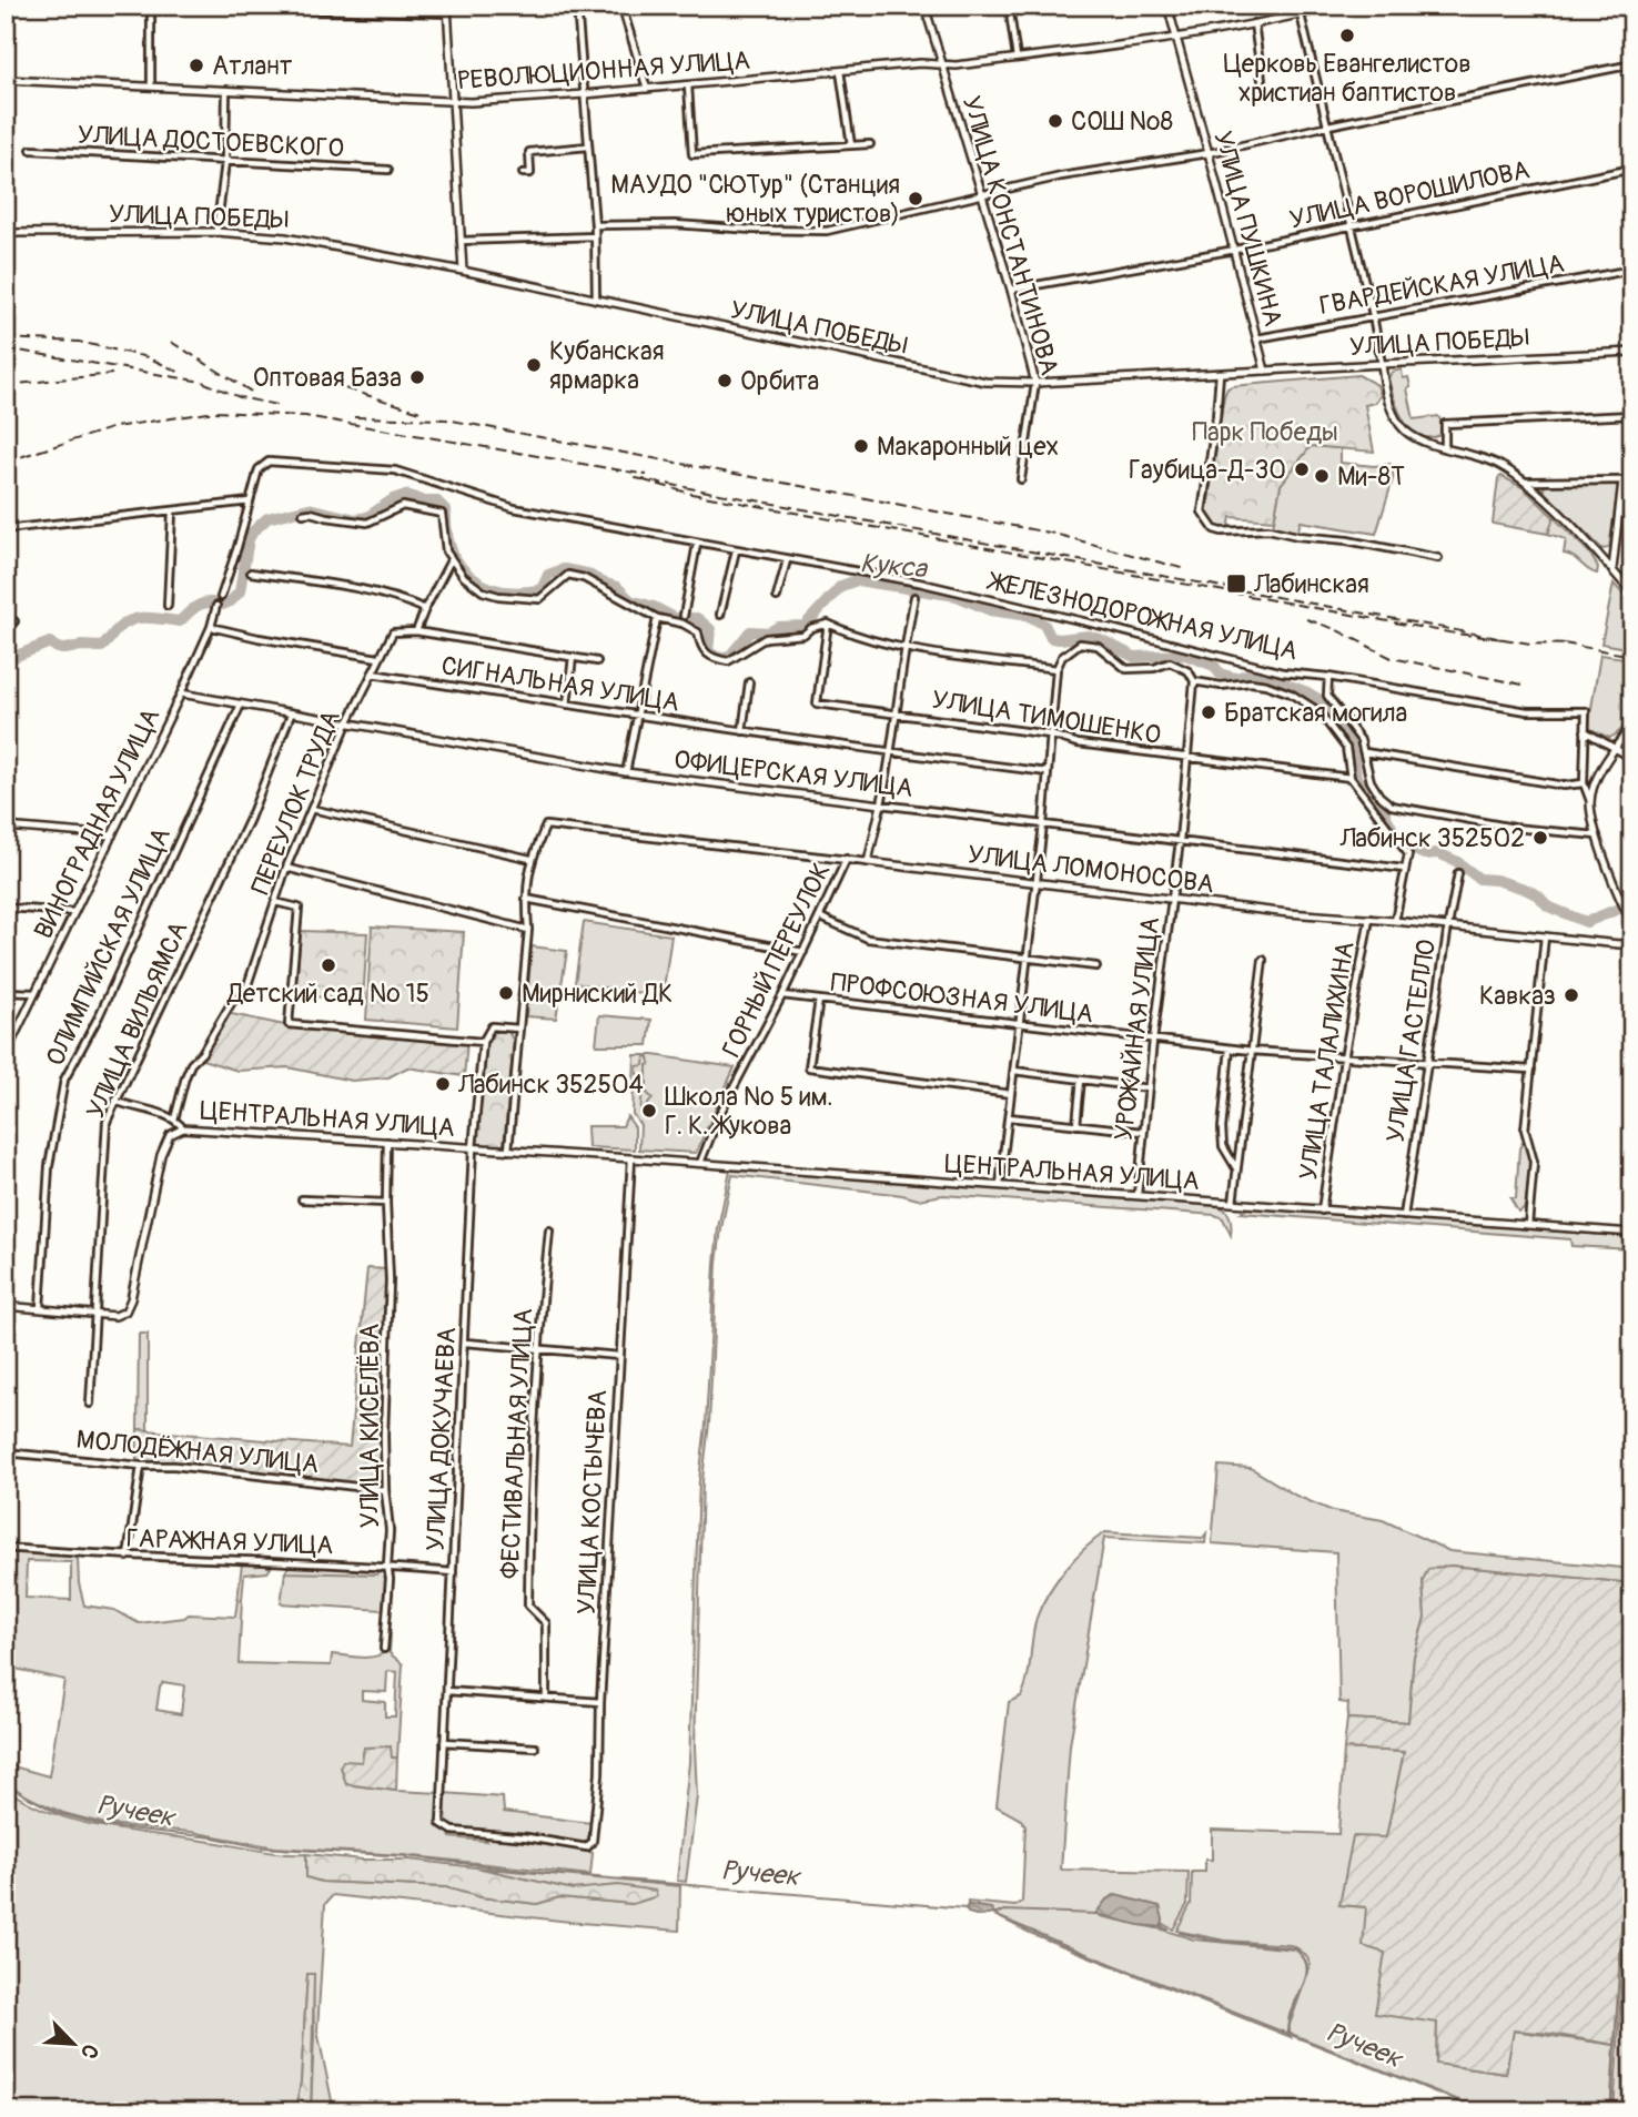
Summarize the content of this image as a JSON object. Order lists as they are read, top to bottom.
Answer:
{
  "streets": {
    "street": [
      "РЕВОЛЮЦИОННАЯ УЛИЦА",
      "УЛИЦА ДОСТОЕВСКОГО",
      "УЛИЦА ВОРОШИЛОВА",
      "УЛИЦА ПОБЕДЫ",
      "УЛИЦА ПУШКИНА",
      "УЛИЦА КОНСТАНТИНОВА",
      "ГВАРДЕЙСКАЯ УЛИЦА",
      "ЖЕЛЕЗНОДОРОЖНАЯ УЛИЦА",
      "СИГНАЛЬНАЯ УЛИЦА",
      "УЛИЦА ТИМОШЕНКО",
      "ОФИЦЕРСКАЯ УЛИЦА",
      "ПЕРЕУЛОК ТРУДА",
      "ВИНОГРАДНАЯ УЛИЦА",
      "УЛИЦА ЛОМОНОСОВА",
      "ОЛИМПИЙСКАЯ УЛИЦА",
      "ГОРНЫЙ ПЕРЕУЛОК",
      "ПРОФСОЮЗНАЯ УЛИЦА",
      "УЛИЦА ВИЛЬЯМСА",
      "УРОЖАЙНАЯ УЛИЦА",
      "УЛИЦА ГАСТЕЛЛО",
      "УЛИЦА ТАЛАЛИХИНА",
      "ЦЕНТРАЛЬНАЯ УЛИЦА",
      "УЛИЦА КИСЕЛЁВА",
      "УЛИЦА ДОКУЧАЕВА",
      "ФЕСТИВАЛЬНАЯ УЛИЦА",
      "МОЛОДЁЖНАЯ УЛИЦА",
      "УЛИЦА КОСТЫЧЕВА",
      "ГАРАЖНАЯ УЛИЦА"
    ]
  },
  "crossings": [
    ["РЕВОЛЮЦИОННАЯ УЛИЦА", "УЛИЦА ПУШКИНА"],
    ["РЕВОЛЮЦИОННАЯ УЛИЦА", "УЛИЦА КОНСТАНТИНОВА"],
    ["УЛИЦА ВОРОШИЛОВА", "УЛИЦА ПУШКИНА"],
    ["УЛИЦА ВОРОШИЛОВА", "УЛИЦА КОНСТАНТИНОВА"],
    ["УЛИЦА ПОБЕДЫ", "УЛИЦА ПУШКИНА"],
    ["УЛИЦА ПОБЕДЫ", "УЛИЦА КОНСТАНТИНОВА"],
    ["УЛИЦА ПУШКИНА", "ГВАРДЕЙСКАЯ УЛИЦА"],
    ["ЖЕЛЕЗНОДОРОЖНАЯ УЛИЦА", "УЛИЦА ТИМОШЕНКО"],
    ["ЖЕЛЕЗНОДОРОЖНАЯ УЛИЦА", "УРОЖАЙНАЯ УЛИЦА"],
    ["СИГНАЛЬНАЯ УЛИЦА", "ПЕРЕУЛОК ТРУДА"],
    ["СИГНАЛЬНАЯ УЛИЦА", "ГОРНЫЙ ПЕРЕУЛОК"],
    ["УЛИЦА ТИМОШЕНКО", "ГОРНЫЙ ПЕРЕУЛОК"],
    ["УЛИЦА ТИМОШЕНКО", "УРОЖАЙНАЯ УЛИЦА"],
    ["ОФИЦЕРСКАЯ УЛИЦА", "ПЕРЕУЛОК ТРУДА"],
    ["ОФИЦЕРСКАЯ УЛИЦА", "ВИНОГРАДНАЯ УЛИЦА"],
    ["ОФИЦЕРСКАЯ УЛИЦА", "ОЛИМПИЙСКАЯ УЛИЦА"],
    ["ОФИЦЕРСКАЯ УЛИЦА", "ГОРНЫЙ ПЕРЕУЛОК"],
    ["ОФИЦЕРСКАЯ УЛИЦА", "УЛИЦА ВИЛЬЯМСА"],
    ["ОФИЦЕРСКАЯ УЛИЦА", "УРОЖАЙНАЯ УЛИЦА"],
    ["УЛИЦА ЛОМОНОСОВА", "ГОРНЫЙ ПЕРЕУЛОК"],
    ["УЛИЦА ЛОМОНОСОВА", "УРОЖАЙНАЯ УЛИЦА"],
    ["УЛИЦА ЛОМОНОСОВА", "УЛИЦА ГАСТЕЛЛО"],
    ["УЛИЦА ЛОМОНОСОВА", "УЛИЦА ТАЛАЛИХИНА"],
    ["ОЛИМПИЙСКАЯ УЛИЦА", "ЦЕНТРАЛЬНАЯ УЛИЦА"],
    ["ГОРНЫЙ ПЕРЕУЛОК", "ПРОФСОЮЗНАЯ УЛИЦА"],
    ["ГОРНЫЙ ПЕРЕУЛОК", "ЦЕНТРАЛЬНАЯ УЛИЦА"],
    ["ПРОФСОЮЗНАЯ УЛИЦА", "УРОЖАЙНАЯ УЛИЦА"],
    ["ПРОФСОЮЗНАЯ УЛИЦА", "УЛИЦА ГАСТЕЛЛО"],
    ["ПРОФСОЮЗНАЯ УЛИЦА", "УЛИЦА ТАЛАЛИХИНА"],
    ["УЛИЦА ВИЛЬЯМСА", "ЦЕНТРАЛЬНАЯ УЛИЦА"],
    ["УРОЖАЙНАЯ УЛИЦА", "ЦЕНТРАЛЬНАЯ УЛИЦА"],
    ["УЛИЦА ГАСТЕЛЛО", "ЦЕНТРАЛЬНАЯ УЛИЦА"],
    ["УЛИЦА ТАЛАЛИХИНА", "ЦЕНТРАЛЬНАЯ УЛИЦА"],
    ["ЦЕНТРАЛЬНАЯ УЛИЦА", "УЛИЦА КИСЕЛЁВА"],
    ["ЦЕНТРАЛЬНАЯ УЛИЦА", "УЛИЦА ДОКУЧАЕВА"],
    ["ЦЕНТРАЛЬНАЯ УЛИЦА", "УЛИЦА КОСТЫЧЕВА"],
    ["УЛИЦА КИСЕЛЁВА", "МОЛОДЁЖНАЯ УЛИЦА"],
    ["УЛИЦА КИСЕЛЁВА", "ГАРАЖНАЯ УЛИЦА"],
    ["УЛИЦА ДОКУЧАЕВА", "УЛИЦА КОСТЫЧЕВА"],
    ["УЛИЦА ДОКУЧАЕВА", "ГАРАЖНАЯ УЛИЦА"]
  ],
  "water": ["Кукса", "Ручеек"],
  "parks": ["Парк Победы"],
  "places": {
    "other": [
      "Церковь Евангелистов христиан баптистов",
      "Атлант",
      "СОШ №8",
      "МАУДО \"СЮТур\" (Станция юных туристов)",
      "Кубанская ярмарка",
      "Оптовая База",
      "Орбита",
      "Макаронный цех",
      "Гаубица-Д-30",
      "Ми-8Т",
      "Братская могила",
      "Лабинск 352502",
      "Детский сад № 15",
      "Мирниский ДК",
      "Кавказ",
      "Лабинск 352504",
      "Школа № 5 им. Г. К. Жукова"
    ],
    "transit": ["Лабинская"]
  },
  "north": "bottom right"
}
